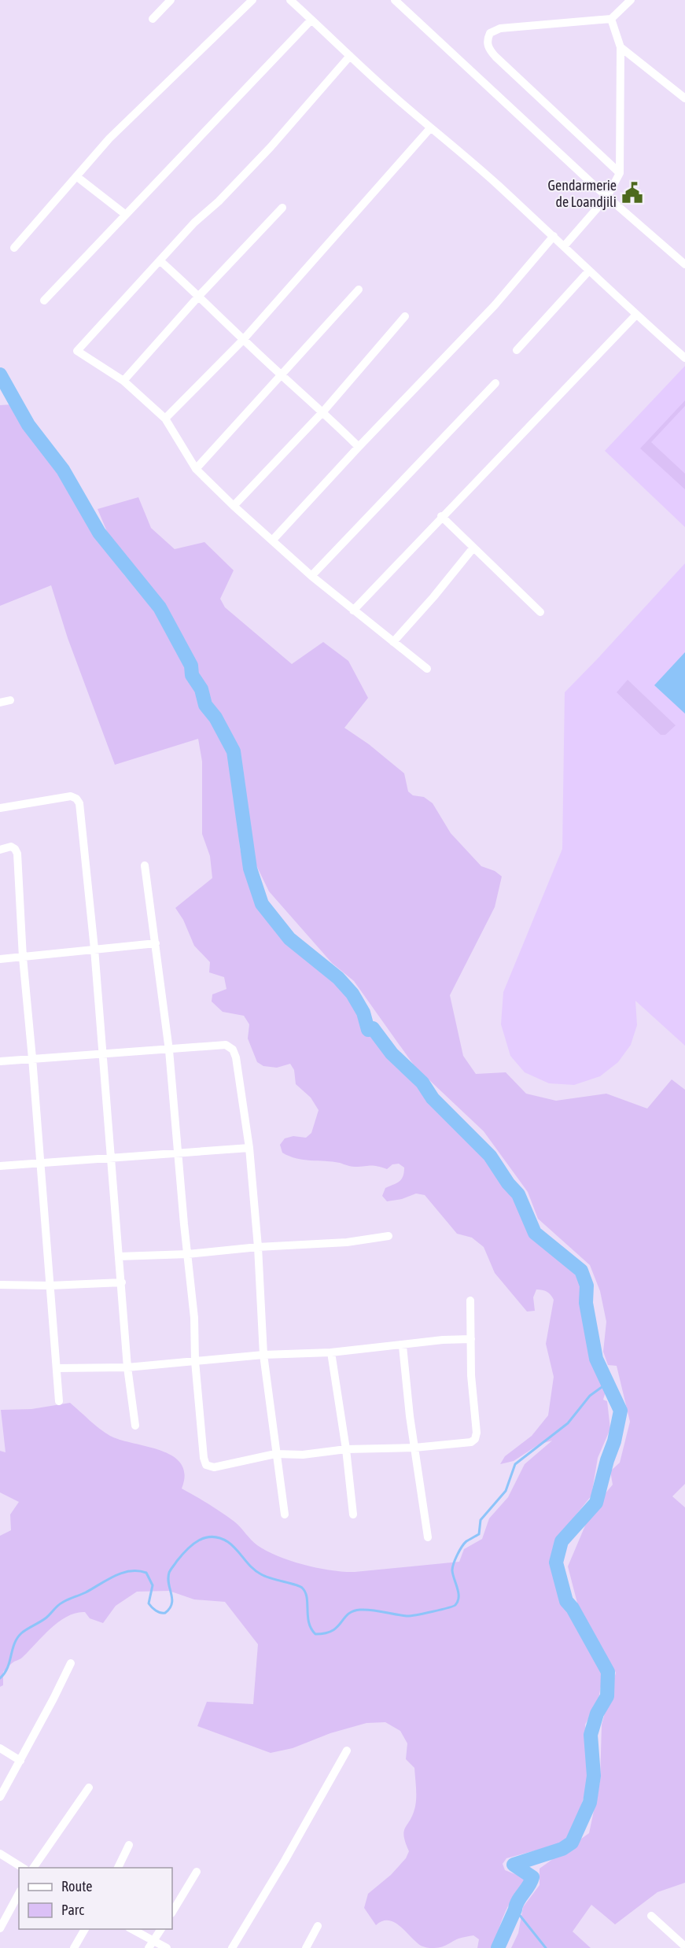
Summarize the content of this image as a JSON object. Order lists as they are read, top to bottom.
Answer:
{
  "places": {
    "public building": ["Gendarmerie de Loandjili"]
  },
  "legend": ["Route", "Parc"]
}
